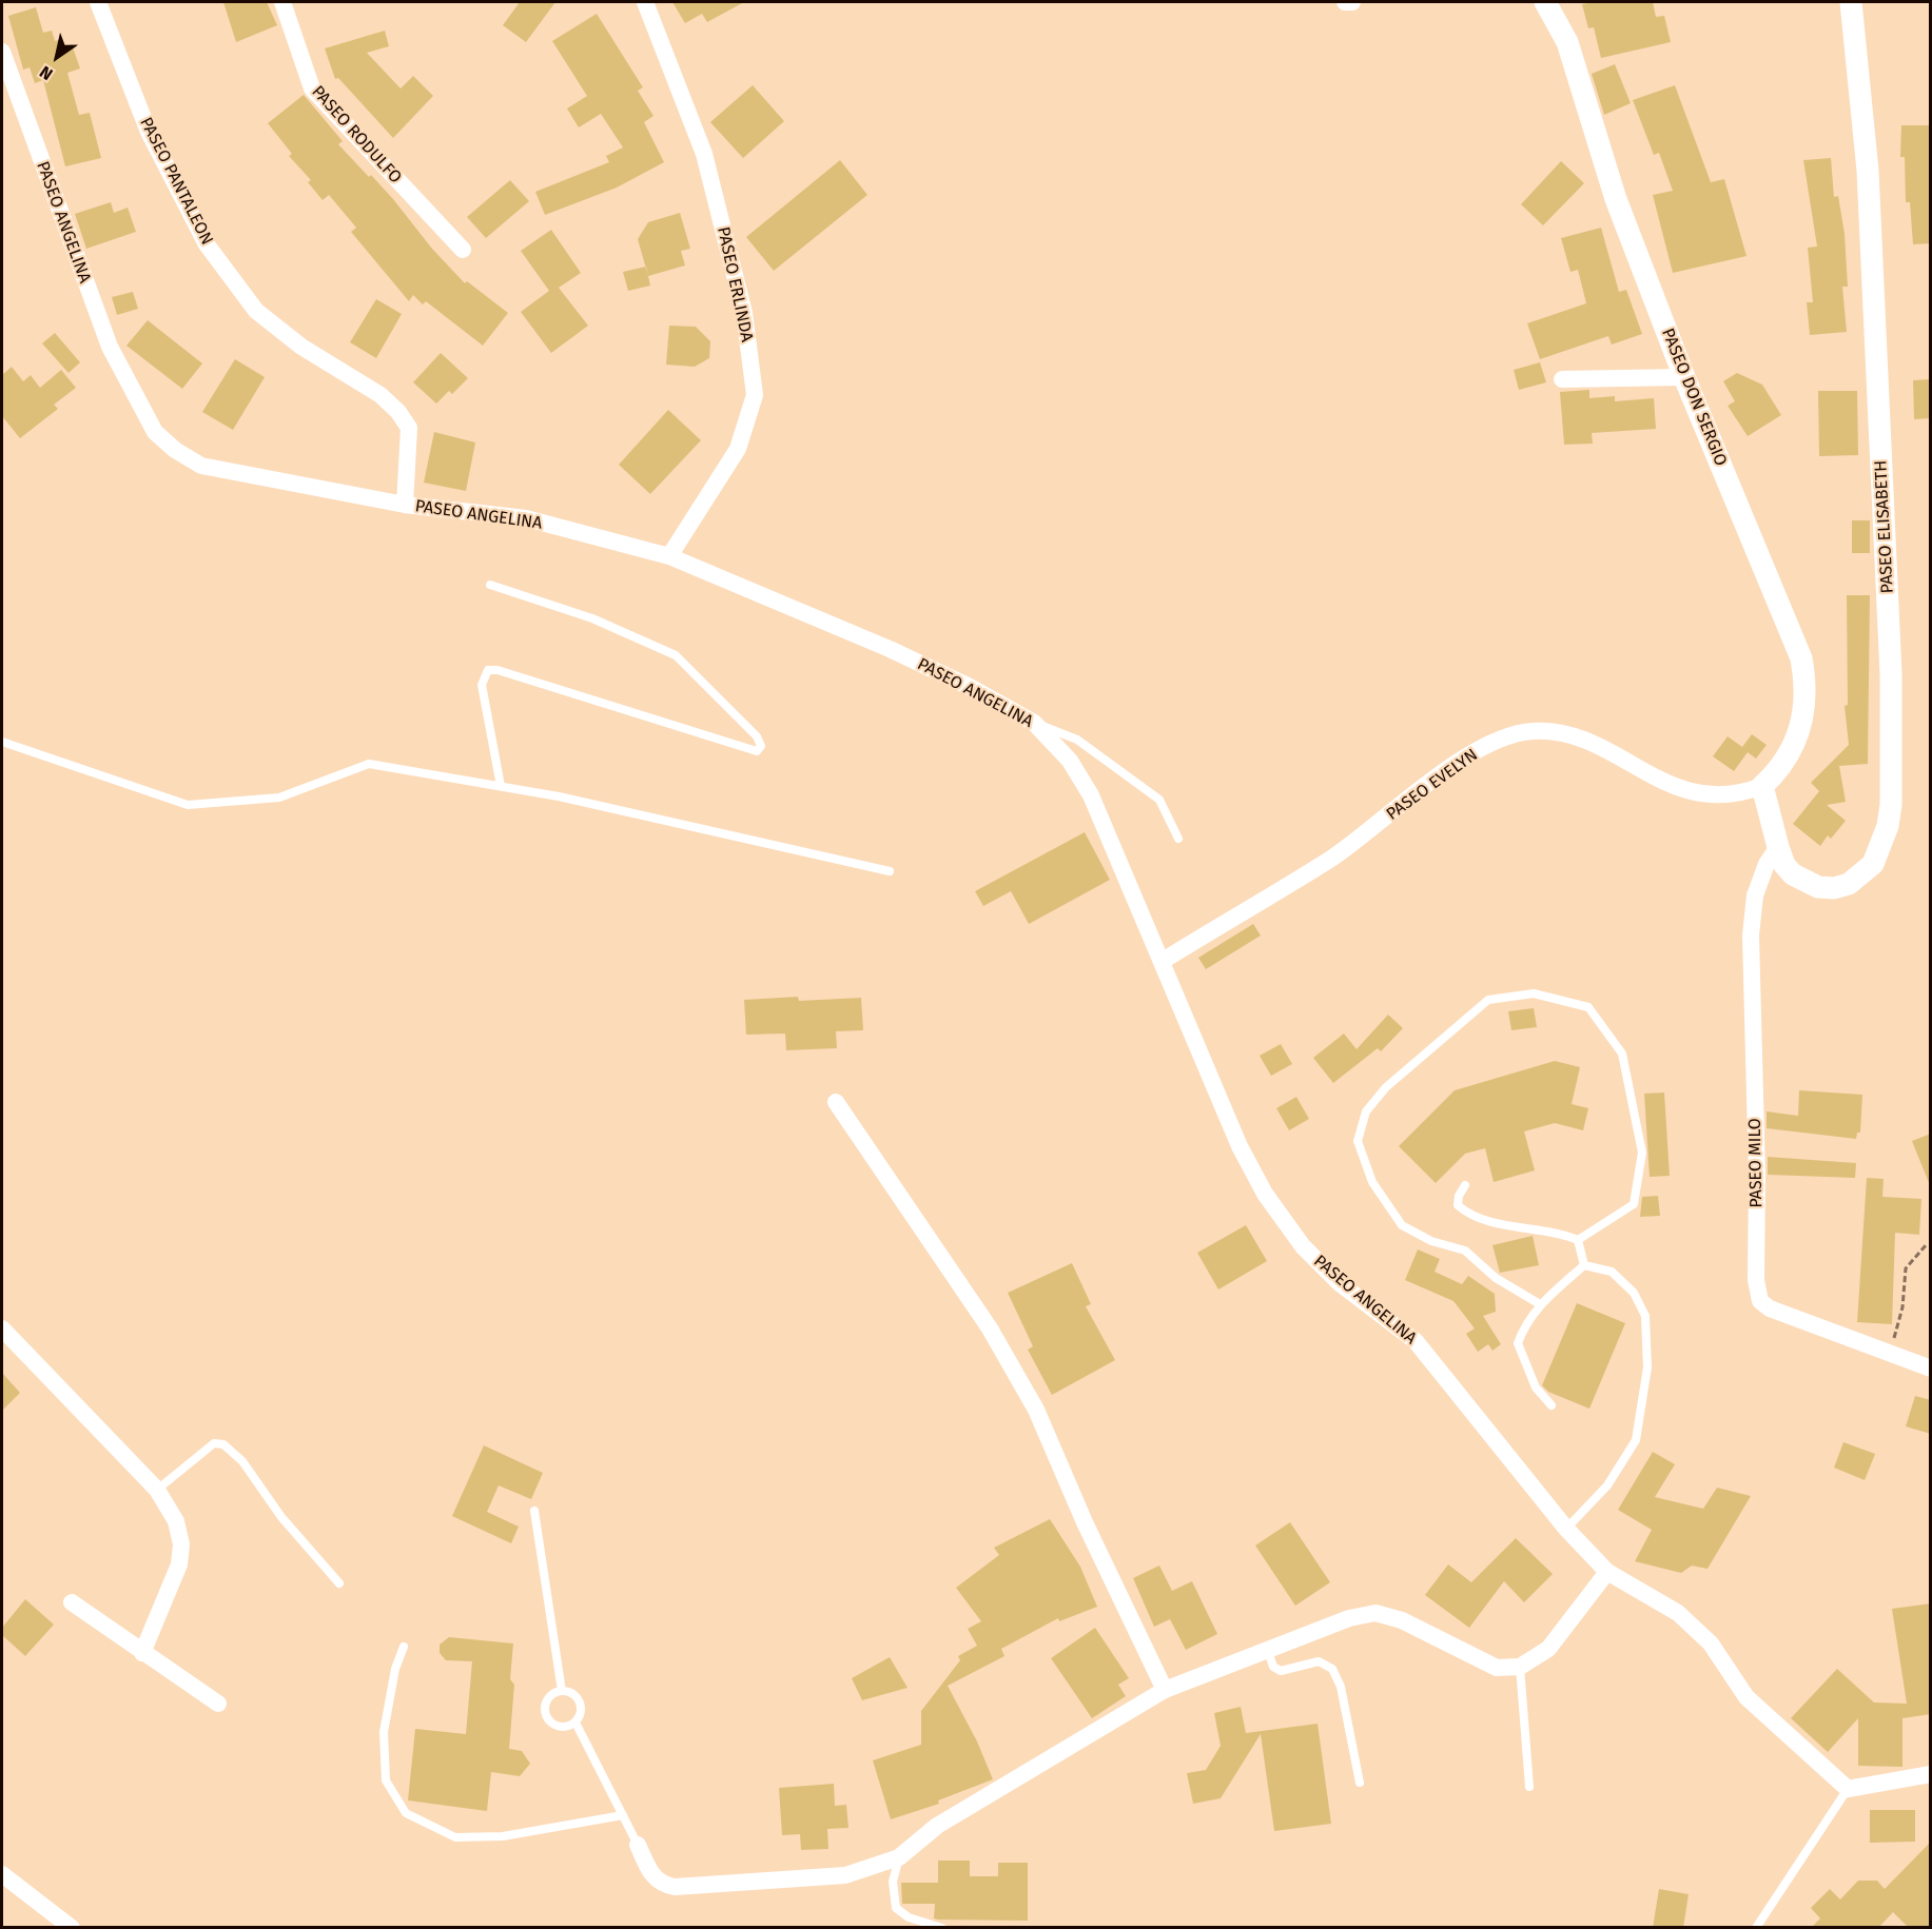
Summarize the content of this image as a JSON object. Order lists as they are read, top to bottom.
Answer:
{
  "streets": {
    "street": [
      "PASEO RODULFO",
      "PASEO PANTALEON",
      "PASEO ANGELINA",
      "PASEO ERLINDA",
      "PASEO DON SERGIO",
      "PASEO ELISABETH",
      "PASEO EVELYN",
      "PASEO MILO"
    ]
  },
  "crossings": [
    ["PASEO PANTALEON", "PASEO ANGELINA"],
    ["PASEO ANGELINA", "PASEO ERLINDA"],
    ["PASEO ANGELINA", "PASEO EVELYN"],
    ["PASEO DON SERGIO", "PASEO ELISABETH"],
    ["PASEO DON SERGIO", "PASEO EVELYN"],
    ["PASEO ELISABETH", "PASEO EVELYN"],
    ["PASEO ELISABETH", "PASEO MILO"]
  ],
  "north": "bottom left"
}
